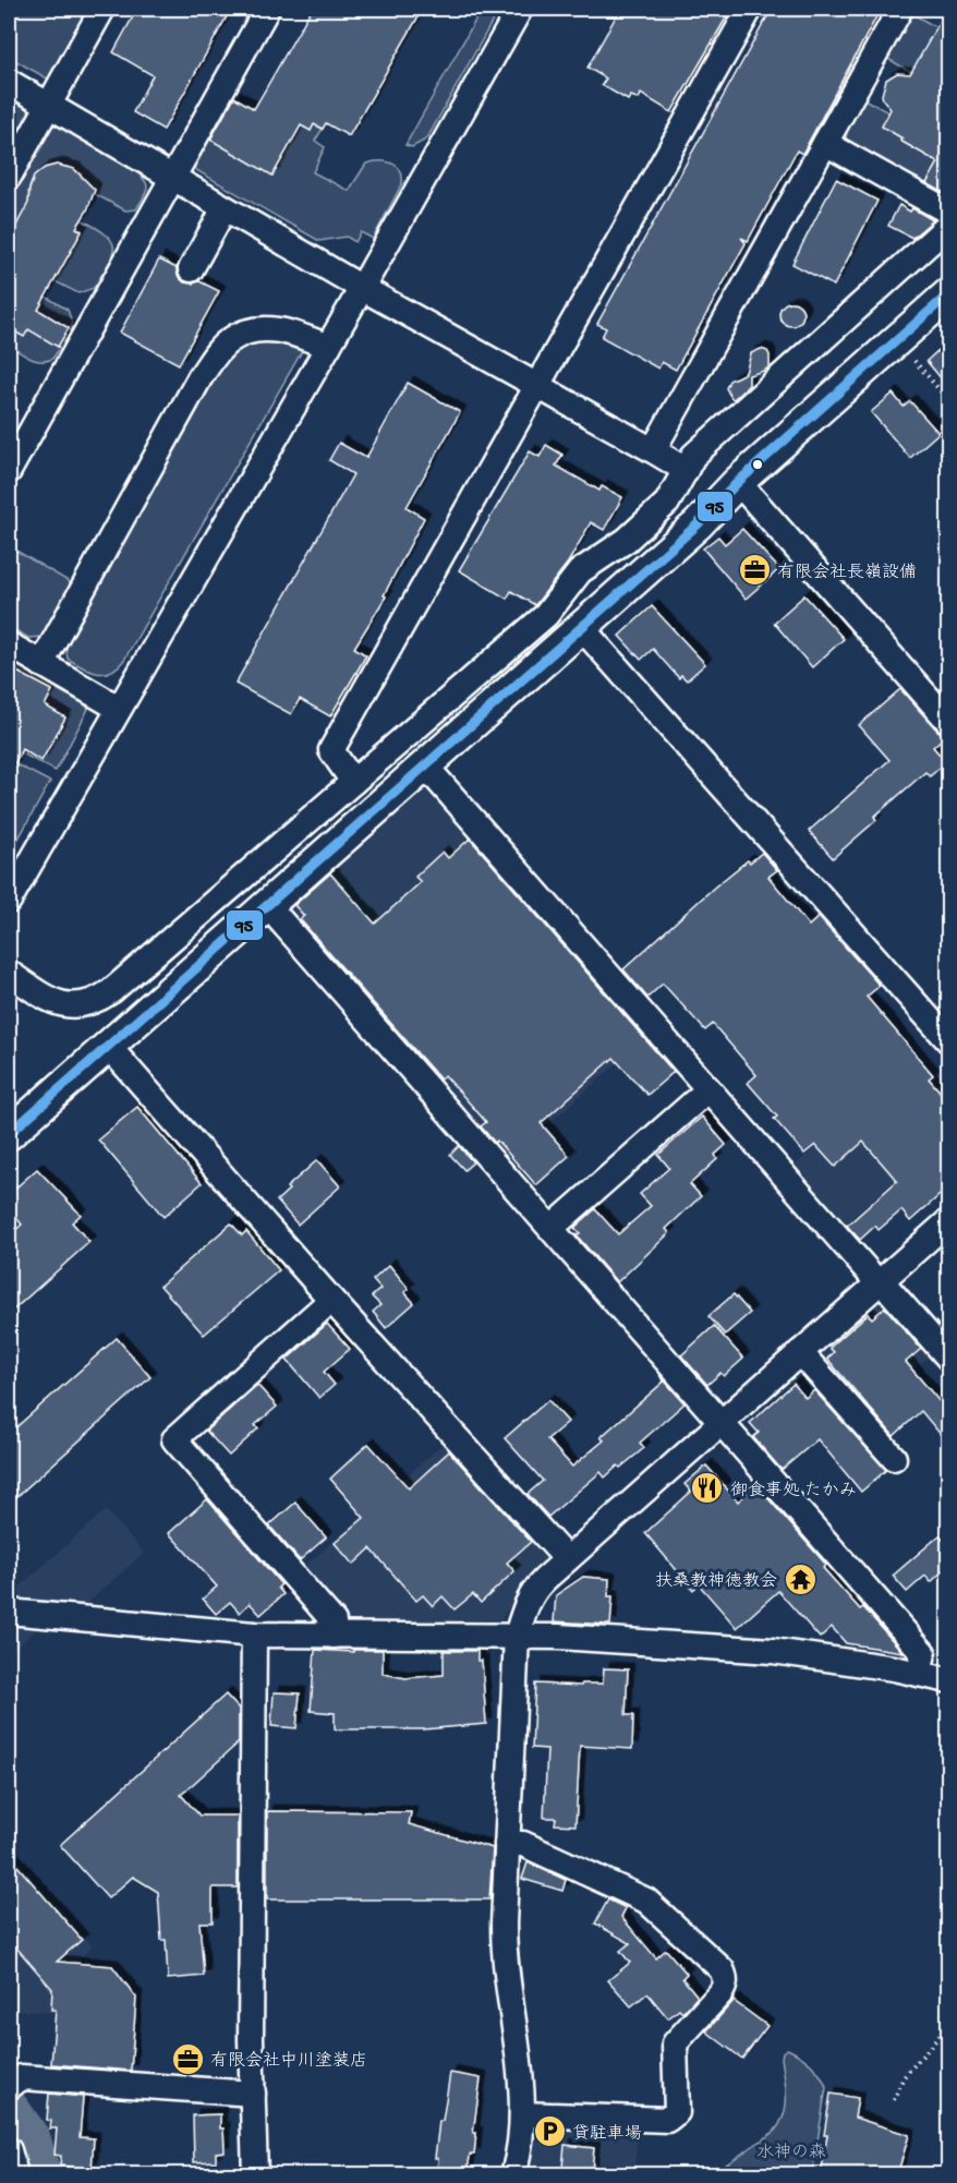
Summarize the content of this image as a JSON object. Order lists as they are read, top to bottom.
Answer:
{
  "parks": ["水神の森"],
  "places": {
    "office": ["有限会社長嶺設備", "有限会社中川塗装店"],
    "restaurant": ["御食事処 たかみ"],
    "temple": ["扶桑教神徳教会"],
    "parking": ["貸駐車場"]
  },
  "lines": ["transit line 95"]
}
